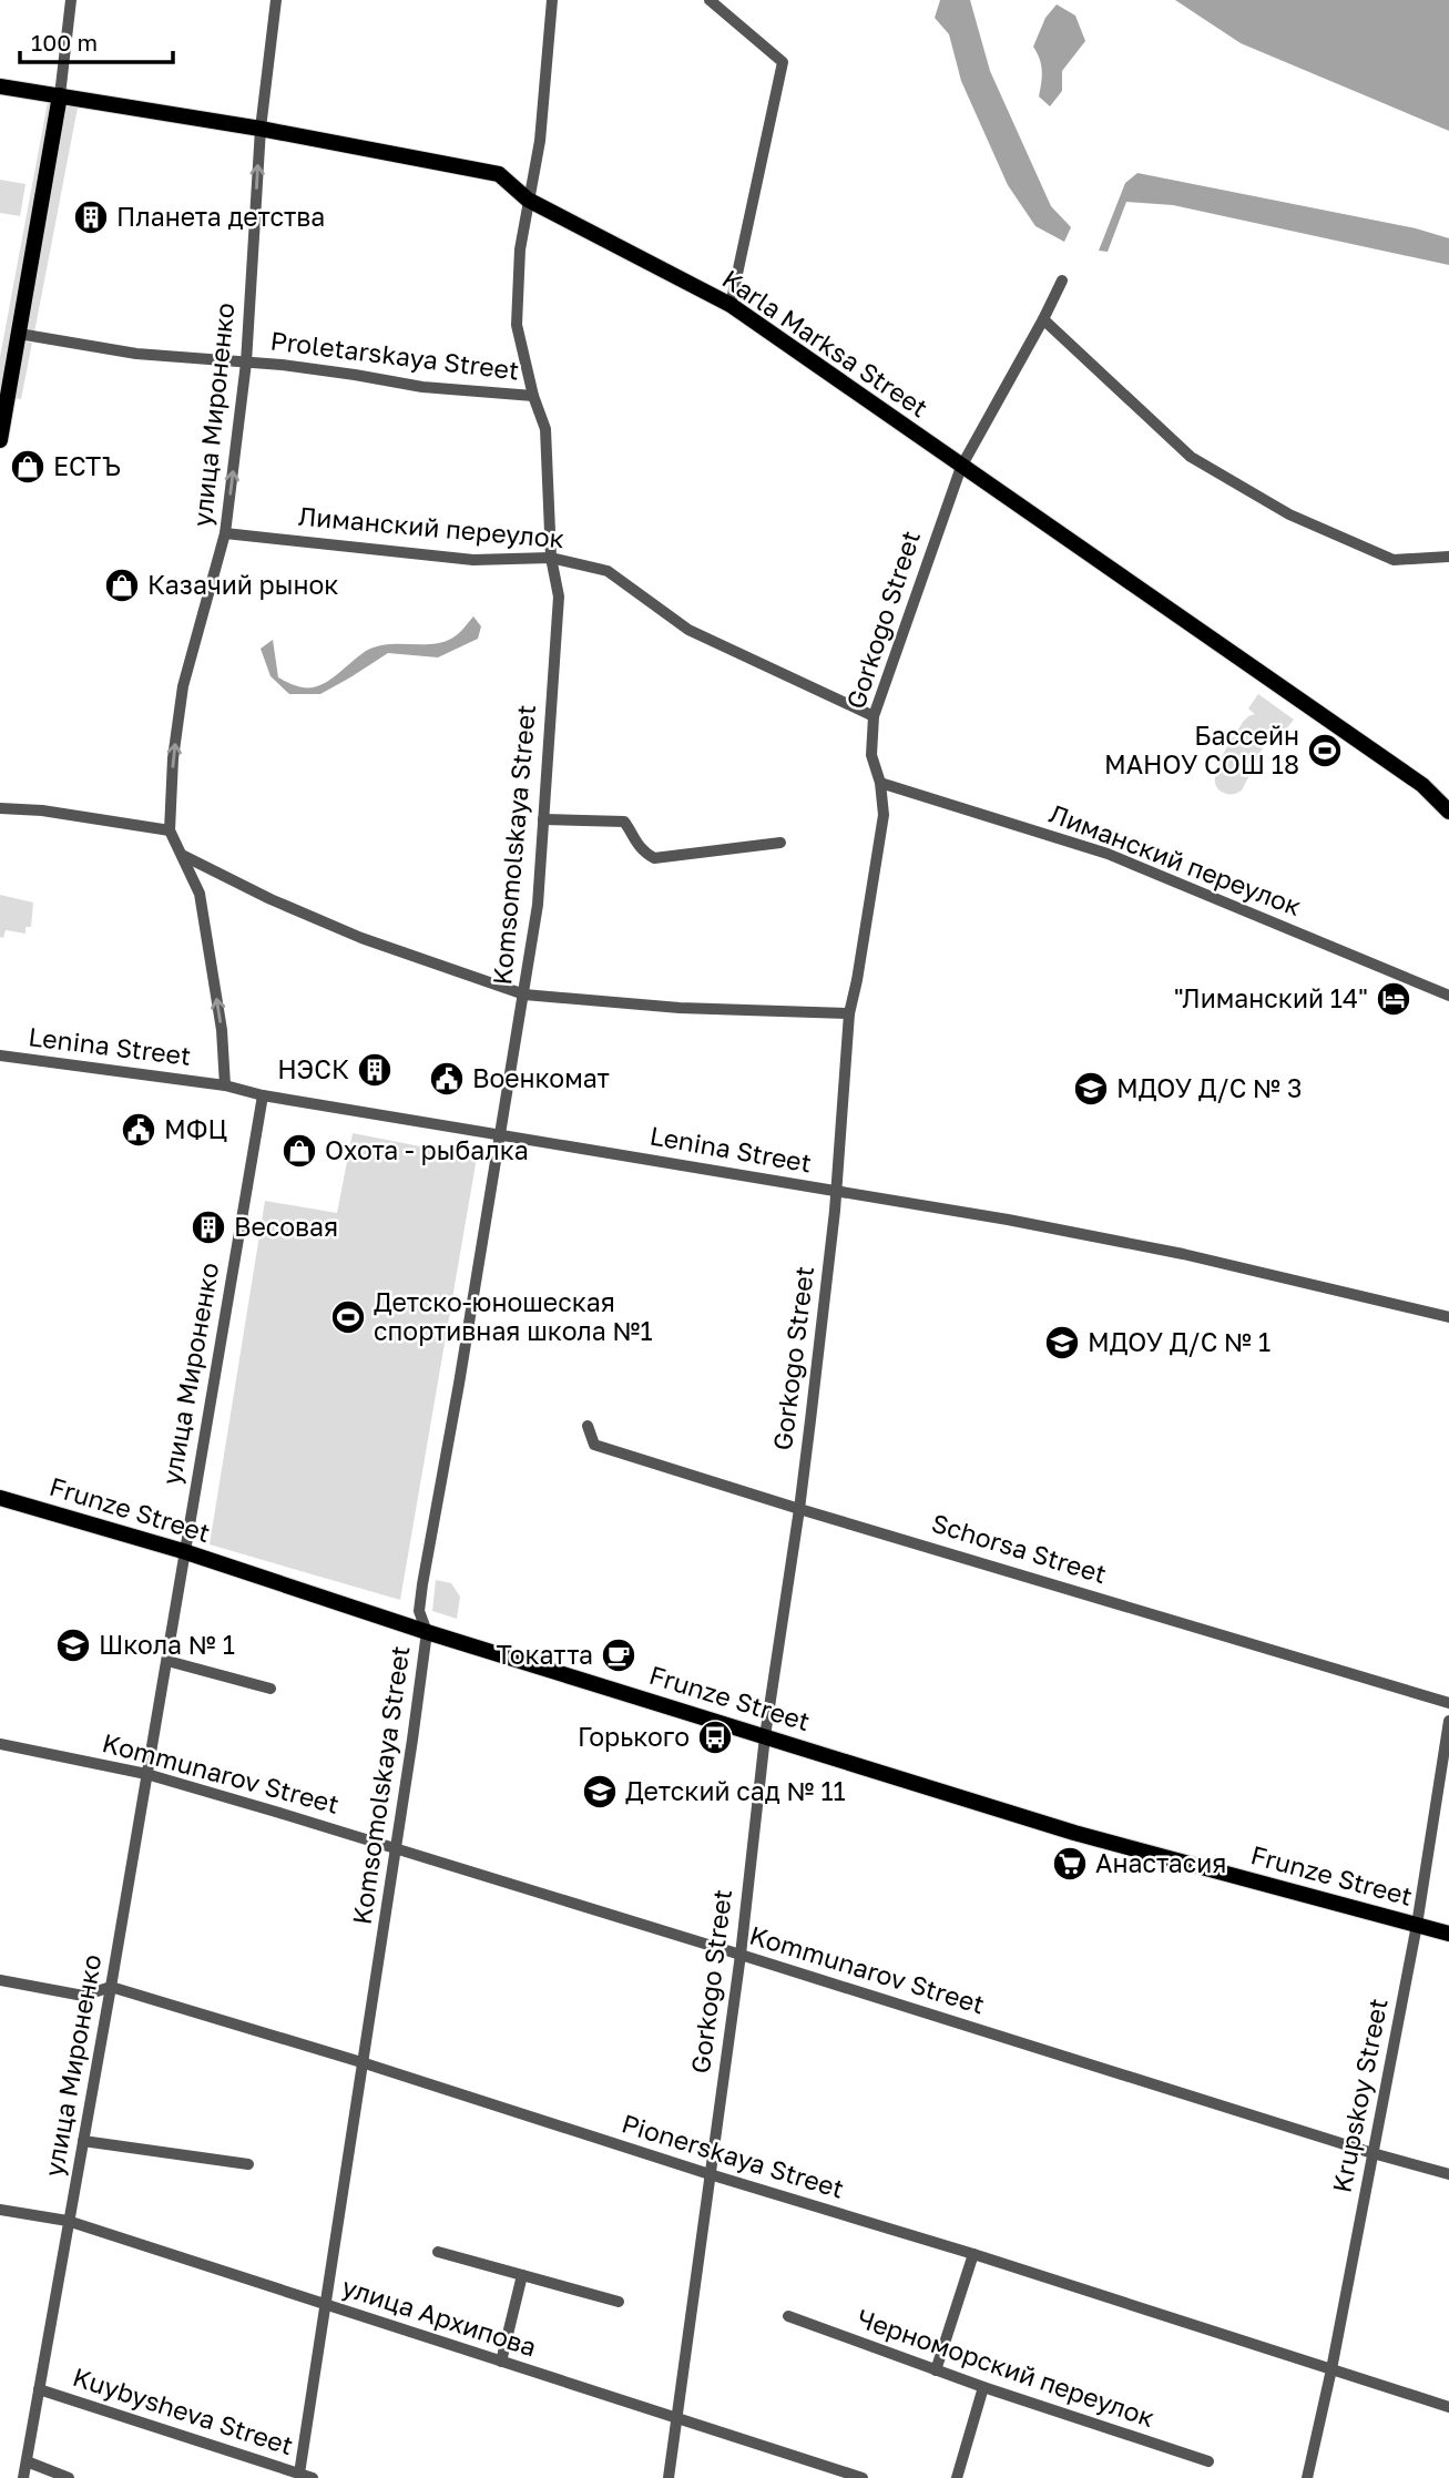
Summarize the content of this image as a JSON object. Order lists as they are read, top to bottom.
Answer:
{
  "streets": {
    "main road": ["Karla Marksa Street", "Frunze Street"],
    "street": [
      "Proletarskaya Street",
      "улица Мироненко",
      "Лиманский переулок",
      "Gorkogo Street",
      "Komsomolskaya Street",
      "Lenina Street",
      "Schorsa Street",
      "Kommunarov Street",
      "Krupskoy Street",
      "Pionerskaya Street",
      "улица Архипова",
      "Черноморский переулок",
      "Kuybysheva Street"
    ]
  },
  "crossings": [
    ["Karla Marksa Street", "улица Мироненко"],
    ["Karla Marksa Street", "Gorkogo Street"],
    ["Karla Marksa Street", "Komsomolskaya Street"],
    ["Proletarskaya Street", "улица Мироненко"],
    ["Proletarskaya Street", "Komsomolskaya Street"],
    ["улица Мироненко", "Лиманский переулок"],
    ["улица Мироненко", "Lenina Street"],
    ["улица Мироненко", "Frunze Street"],
    ["улица Мироненко", "Kommunarov Street"],
    ["улица Мироненко", "Pionerskaya Street"],
    ["улица Мироненко", "улица Архипова"],
    ["улица Мироненко", "Kuybysheva Street"],
    ["Лиманский переулок", "Gorkogo Street"],
    ["Лиманский переулок", "Komsomolskaya Street"],
    ["Gorkogo Street", "Lenina Street"],
    ["Gorkogo Street", "Frunze Street"],
    ["Gorkogo Street", "Schorsa Street"],
    ["Gorkogo Street", "Kommunarov Street"],
    ["Gorkogo Street", "Pionerskaya Street"],
    ["Gorkogo Street", "улица Архипова"],
    ["Komsomolskaya Street", "Lenina Street"],
    ["Komsomolskaya Street", "Frunze Street"],
    ["Komsomolskaya Street", "Kommunarov Street"],
    ["Komsomolskaya Street", "Pionerskaya Street"],
    ["Komsomolskaya Street", "улица Архипова"],
    ["Komsomolskaya Street", "Kuybysheva Street"],
    ["Frunze Street", "Krupskoy Street"],
    ["Kommunarov Street", "Krupskoy Street"],
    ["Krupskoy Street", "Pionerskaya Street"]
  ],
  "places": {
    "building": ["Планета детства", "НЭСК", "Весовая"],
    "shop": ["ЕСТЪ", "Казачий рынок", "Охота - рыбалка"],
    "sports": ["Бассейн МАНОУ СОШ 18", "Детско-юношеская спортивная школа №1"],
    "hotel": ["\"Лиманский 14\""],
    "public building": ["Военкомат", "МФЦ"],
    "school or university": [
      "МДОУ Д/С № 3",
      "МДОУ Д/С № 1",
      "Школа № 1",
      "Детский сад № 11"
    ],
    "cafe": ["Токатта"],
    "bus stop": ["Горького"],
    "supermarket": ["Анастасия"]
  },
  "scale_bar": "100 m"
}
